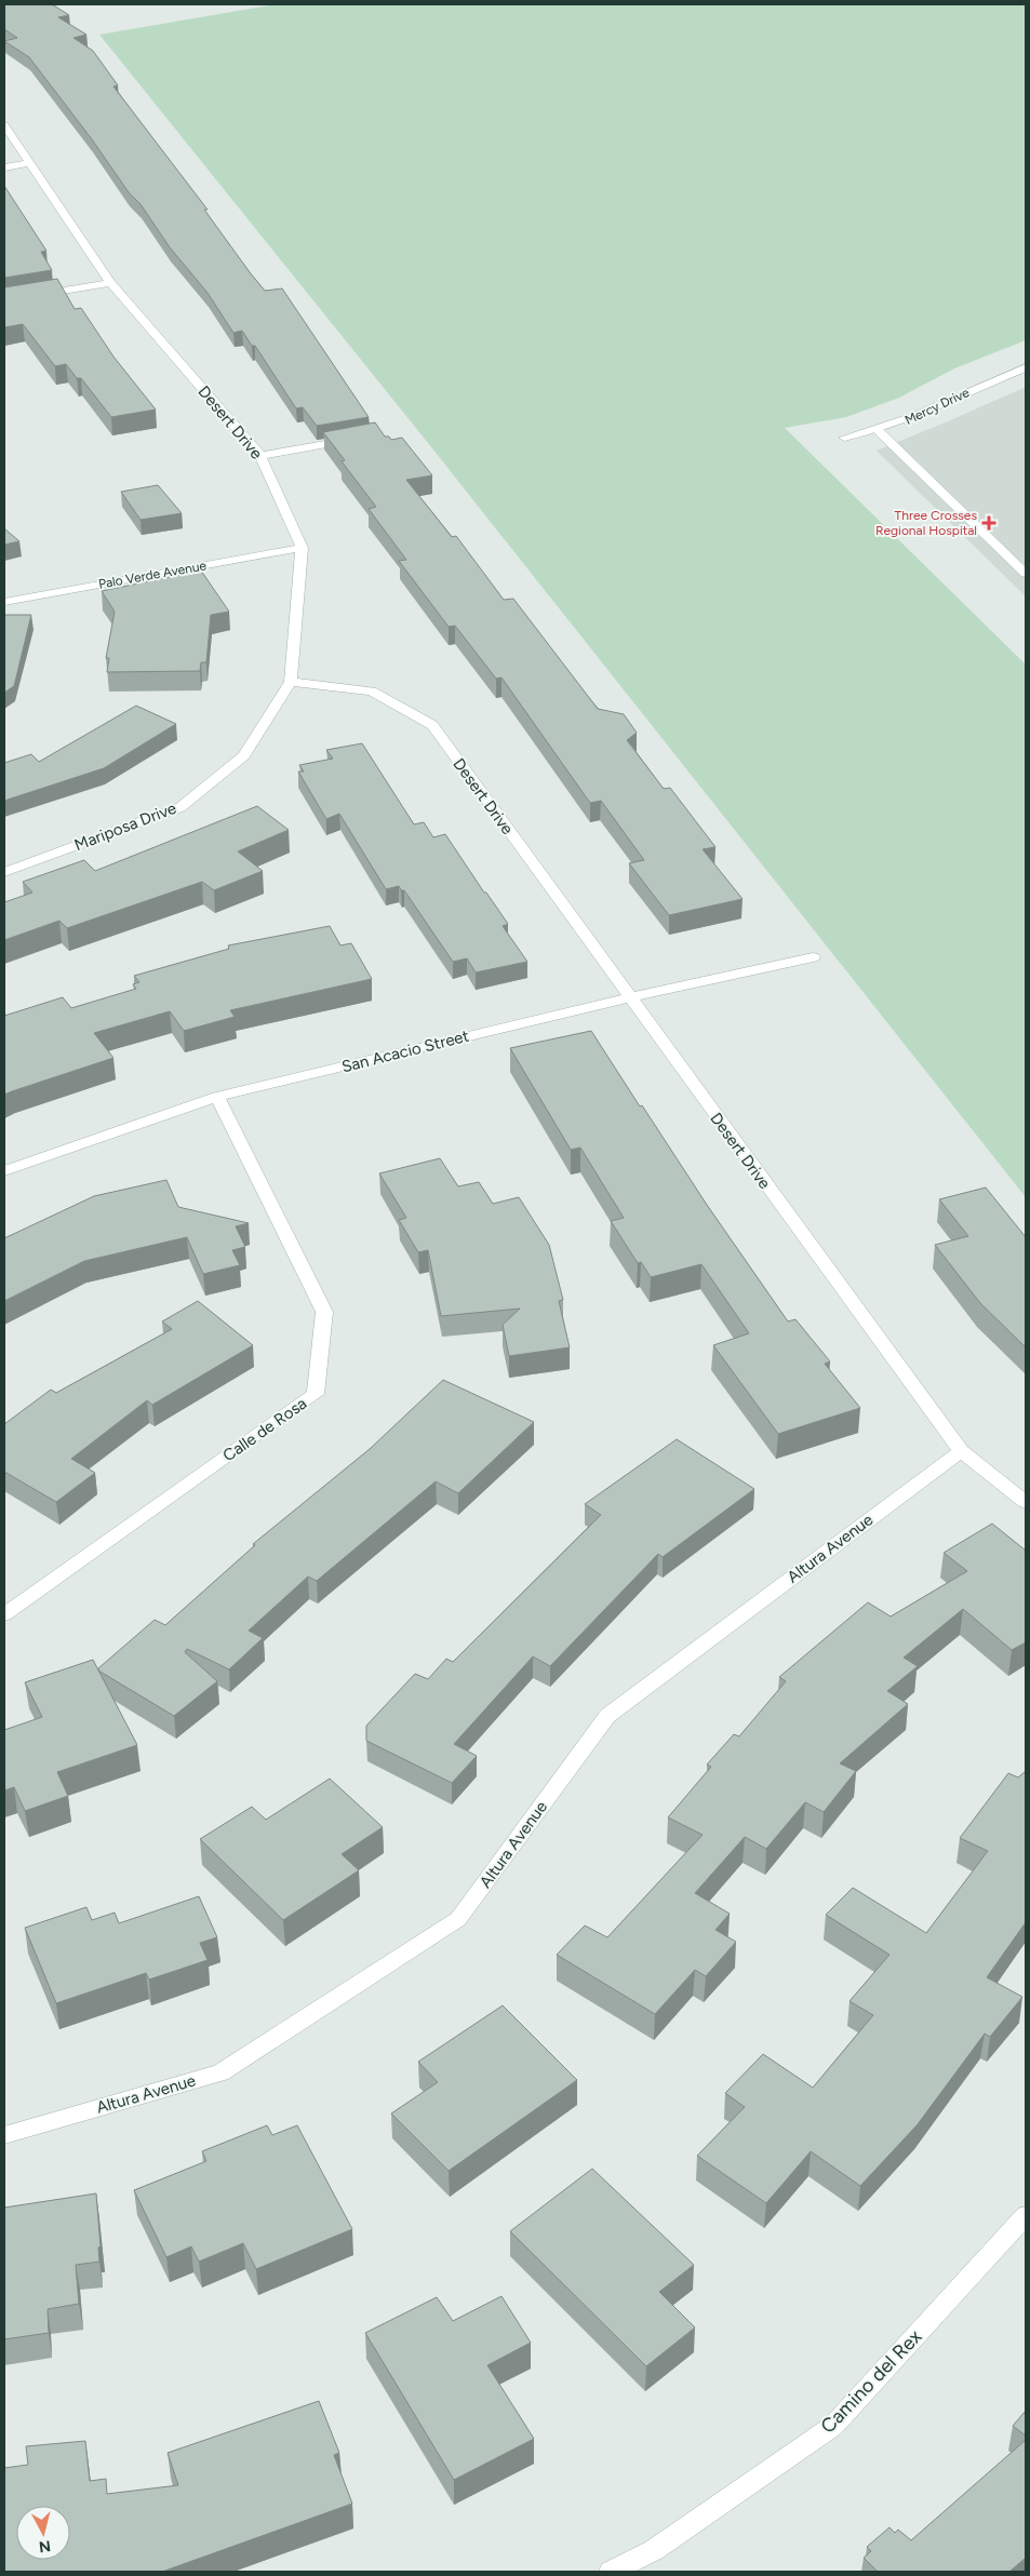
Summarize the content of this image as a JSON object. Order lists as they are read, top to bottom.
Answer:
{
  "streets": {
    "street": [
      "Mercy Drive",
      "Desert Drive",
      "Palo Verde Avenue",
      "Mariposa Drive",
      "San Acacio Street",
      "Calle de Rosa",
      "Altura Avenue",
      "Camino del Rex"
    ]
  },
  "crossings": [
    ["Desert Drive", "Palo Verde Avenue"],
    ["Desert Drive", "Mariposa Drive"],
    ["Desert Drive", "San Acacio Street"],
    ["Desert Drive", "Altura Avenue"],
    ["San Acacio Street", "Calle de Rosa"]
  ],
  "places": {
    "health": ["Three Crosses Regional Hospital"]
  },
  "north": "bottom"
}
